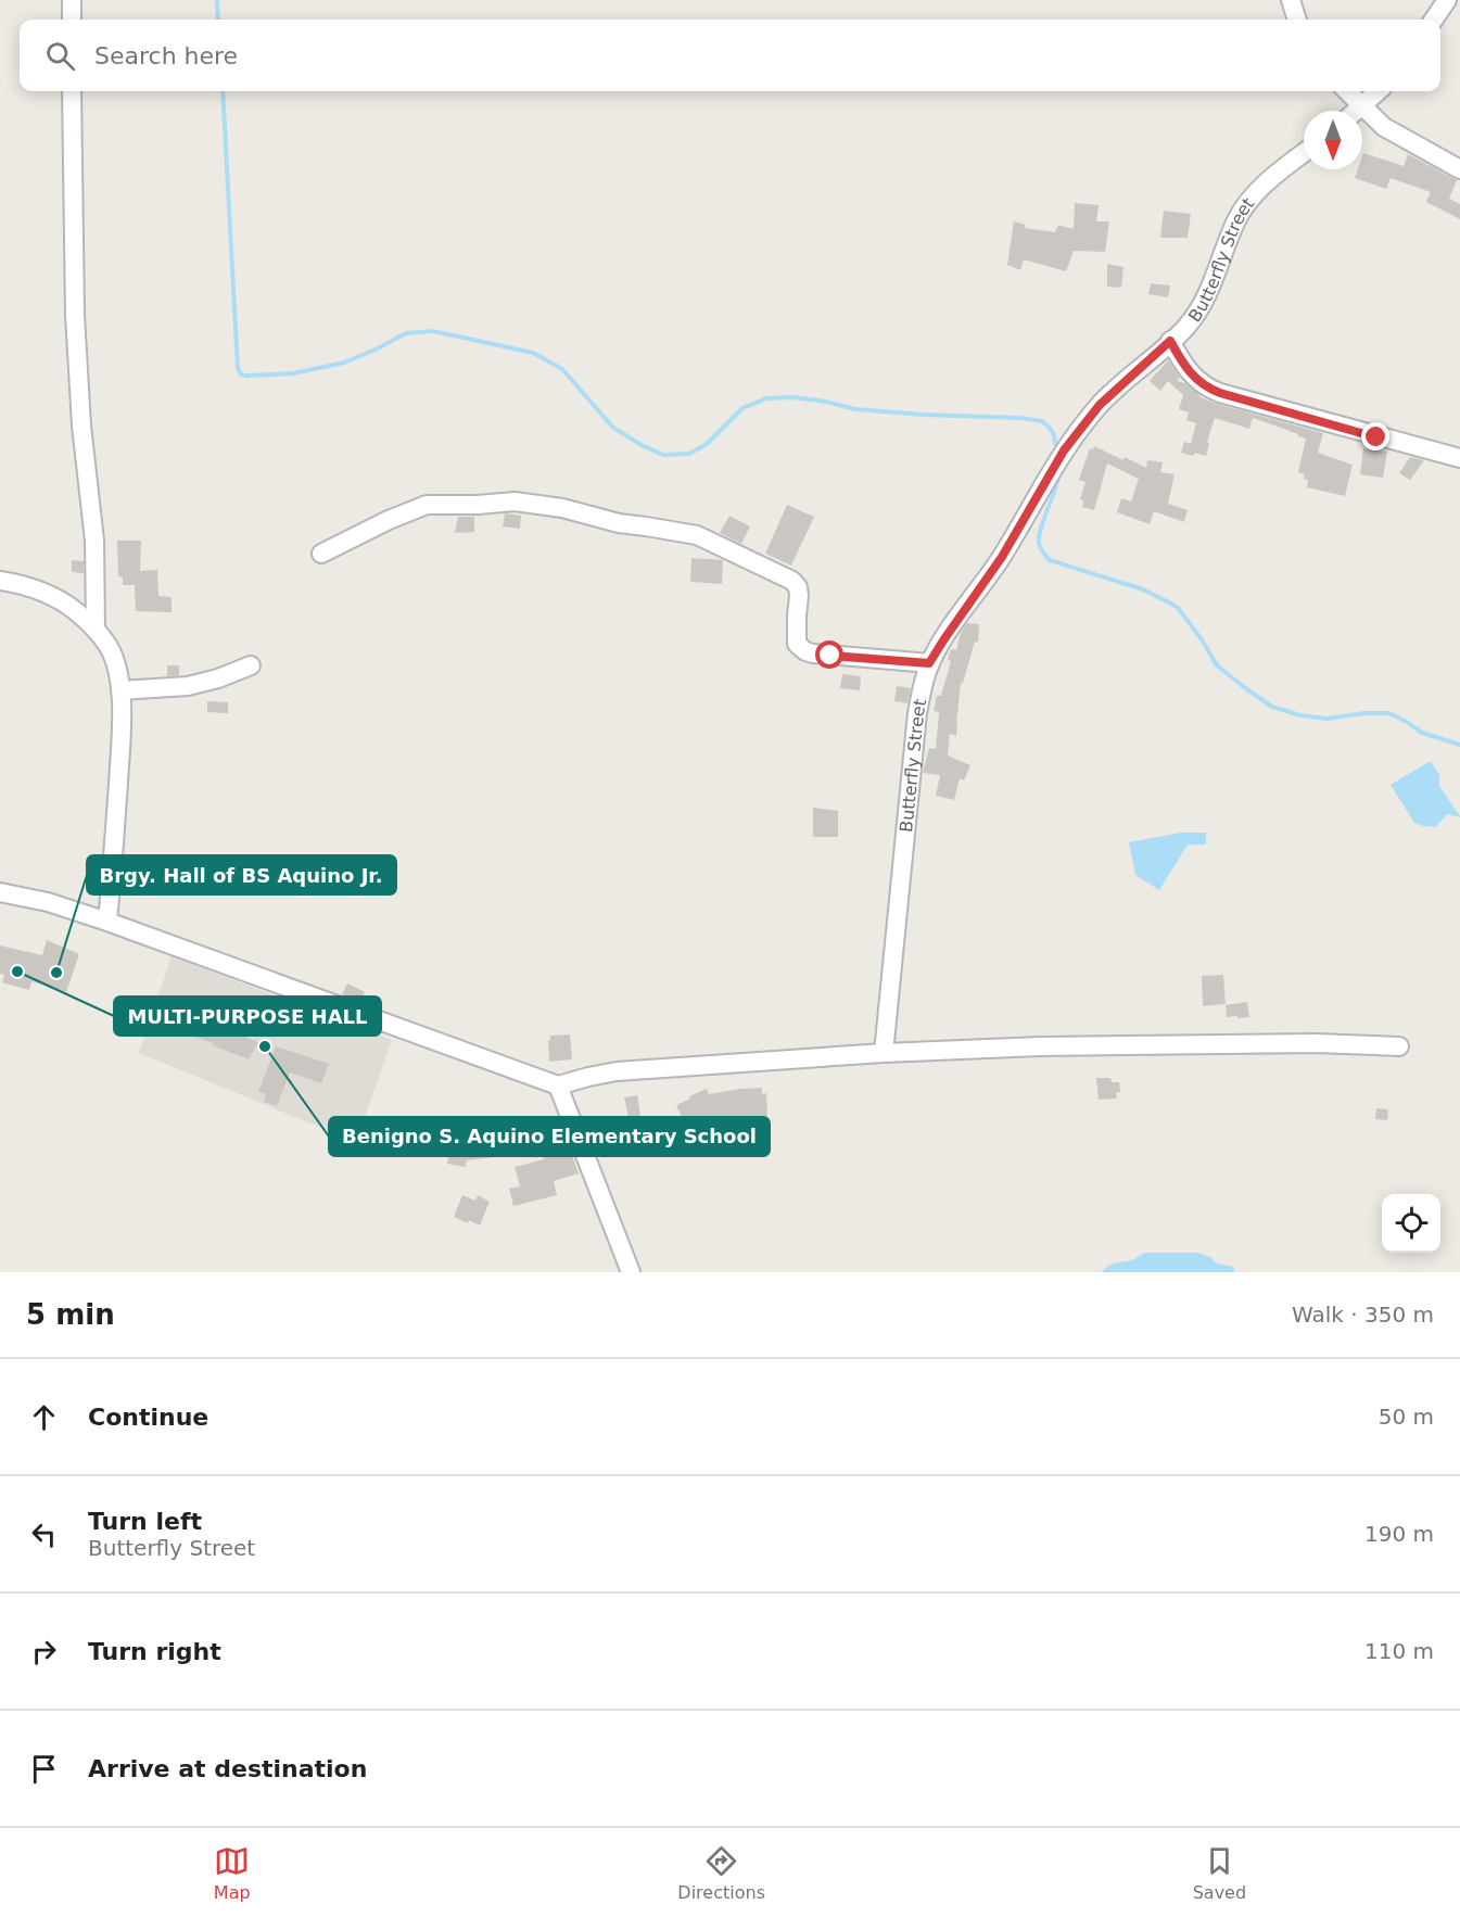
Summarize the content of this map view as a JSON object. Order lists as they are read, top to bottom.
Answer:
{
  "streets": {
    "street": ["Butterfly Street"]
  },
  "places": ["MULTI-PURPOSE HALL", "Brgy. Hall of BS Aquino Jr.", "Benigno S. Aquino Elementary School"],
  "north": "bottom",
  "page": {
    "search": "Search here",
    "heading": ["5 min", "Walk · 350 m"],
    "list": [
      ["Continue", "50 m"],
      ["Turn left", "Butterfly Street", "190 m"],
      ["Turn right", "110 m"],
      "Arrive at destination"
    ],
    "nav": ["Map", "Directions", "Saved"]
  }
}
